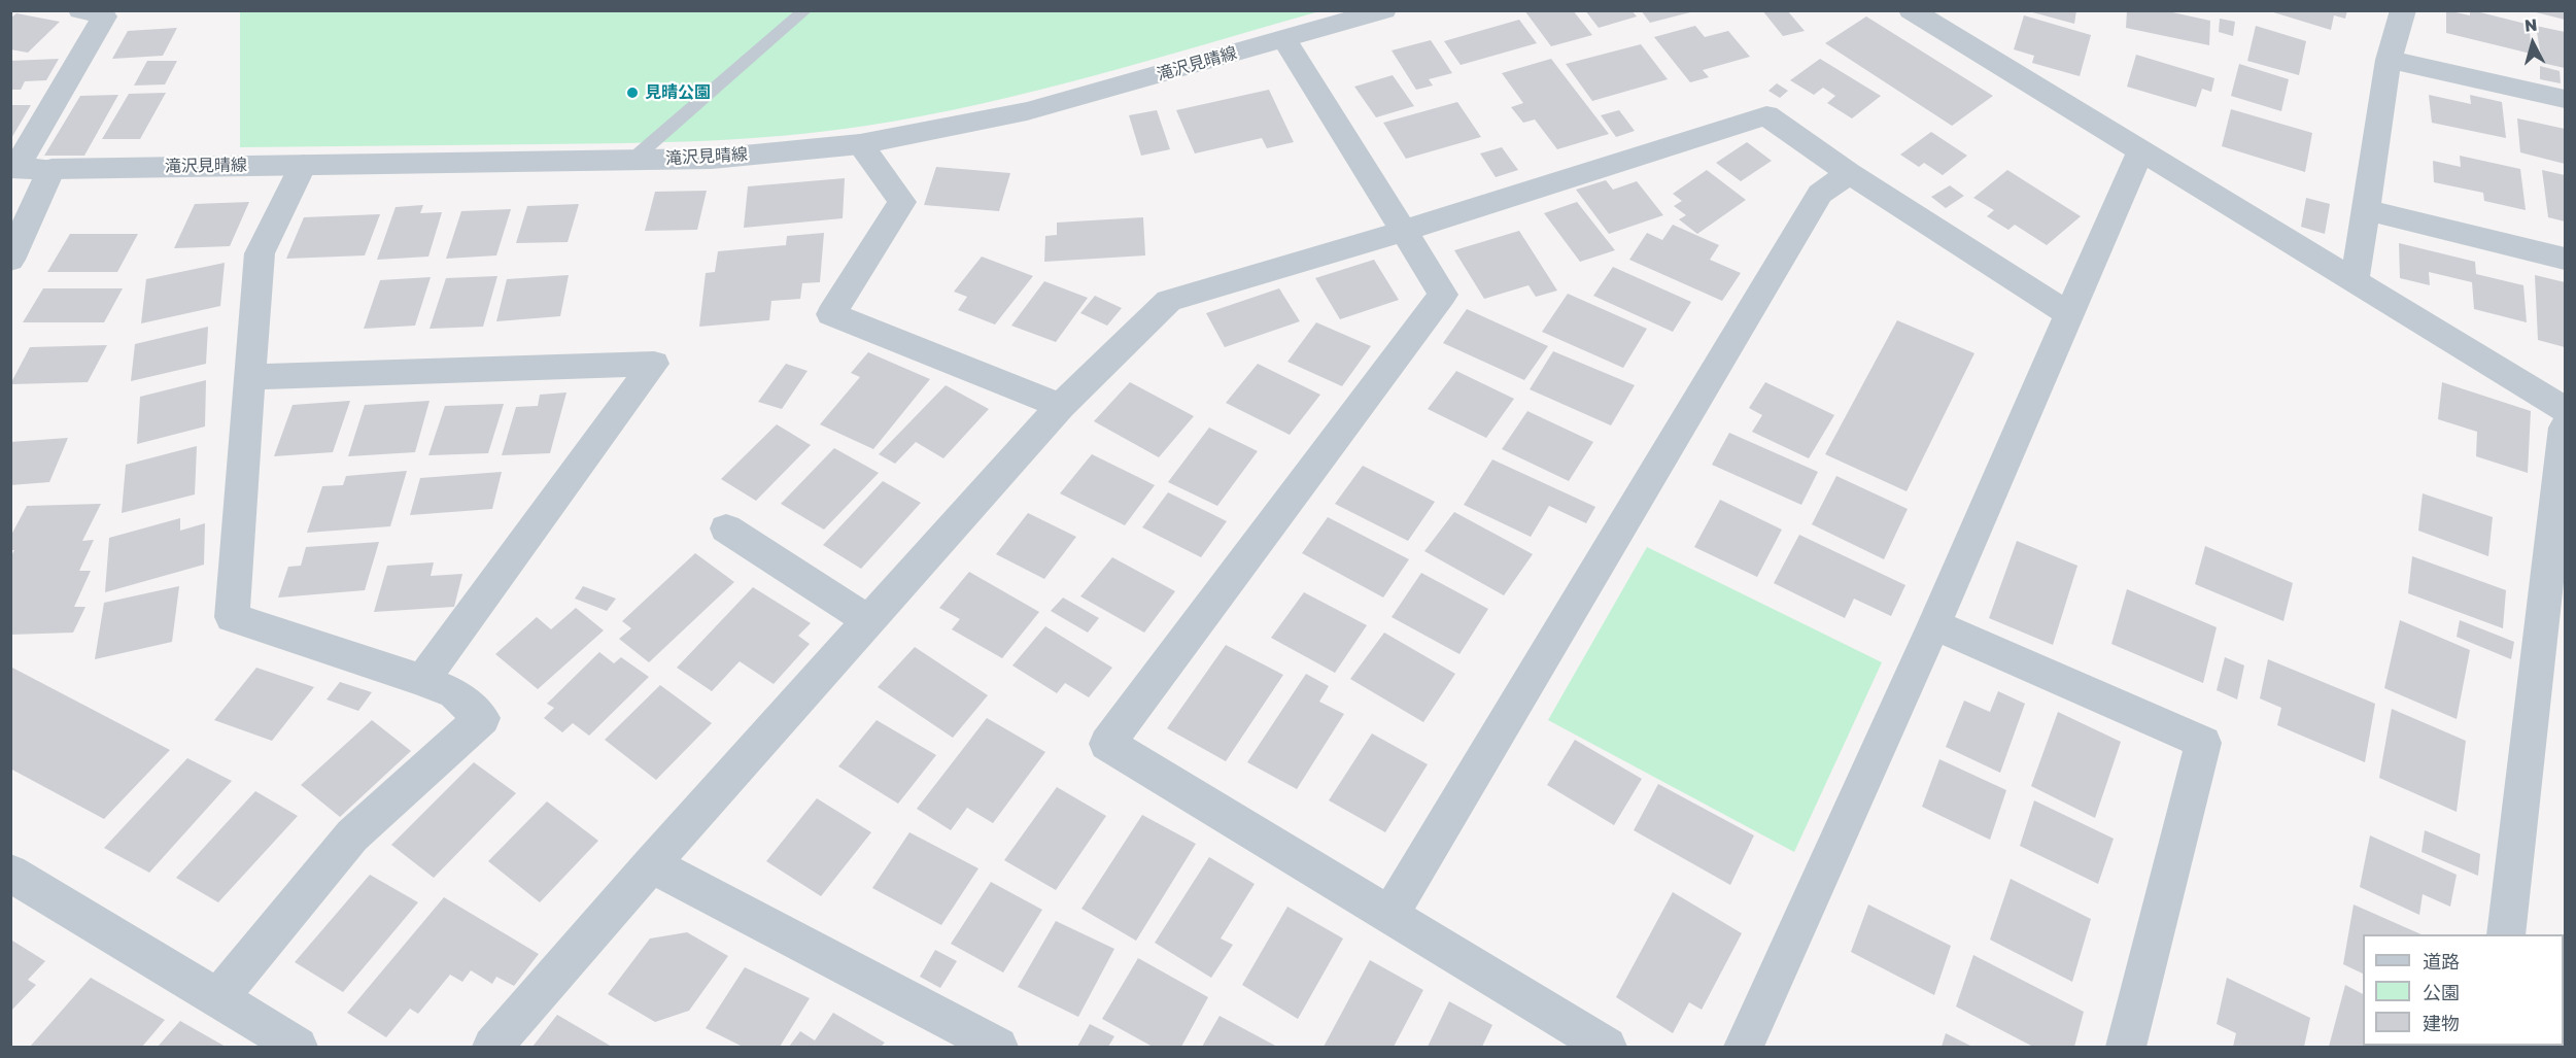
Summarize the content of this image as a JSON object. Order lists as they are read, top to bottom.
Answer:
{
  "streets": {
    "street": ["滝沢見晴線"]
  },
  "places": ["見晴公園"],
  "legend": ["道路", "公園", "建物"],
  "north": "top"
}
